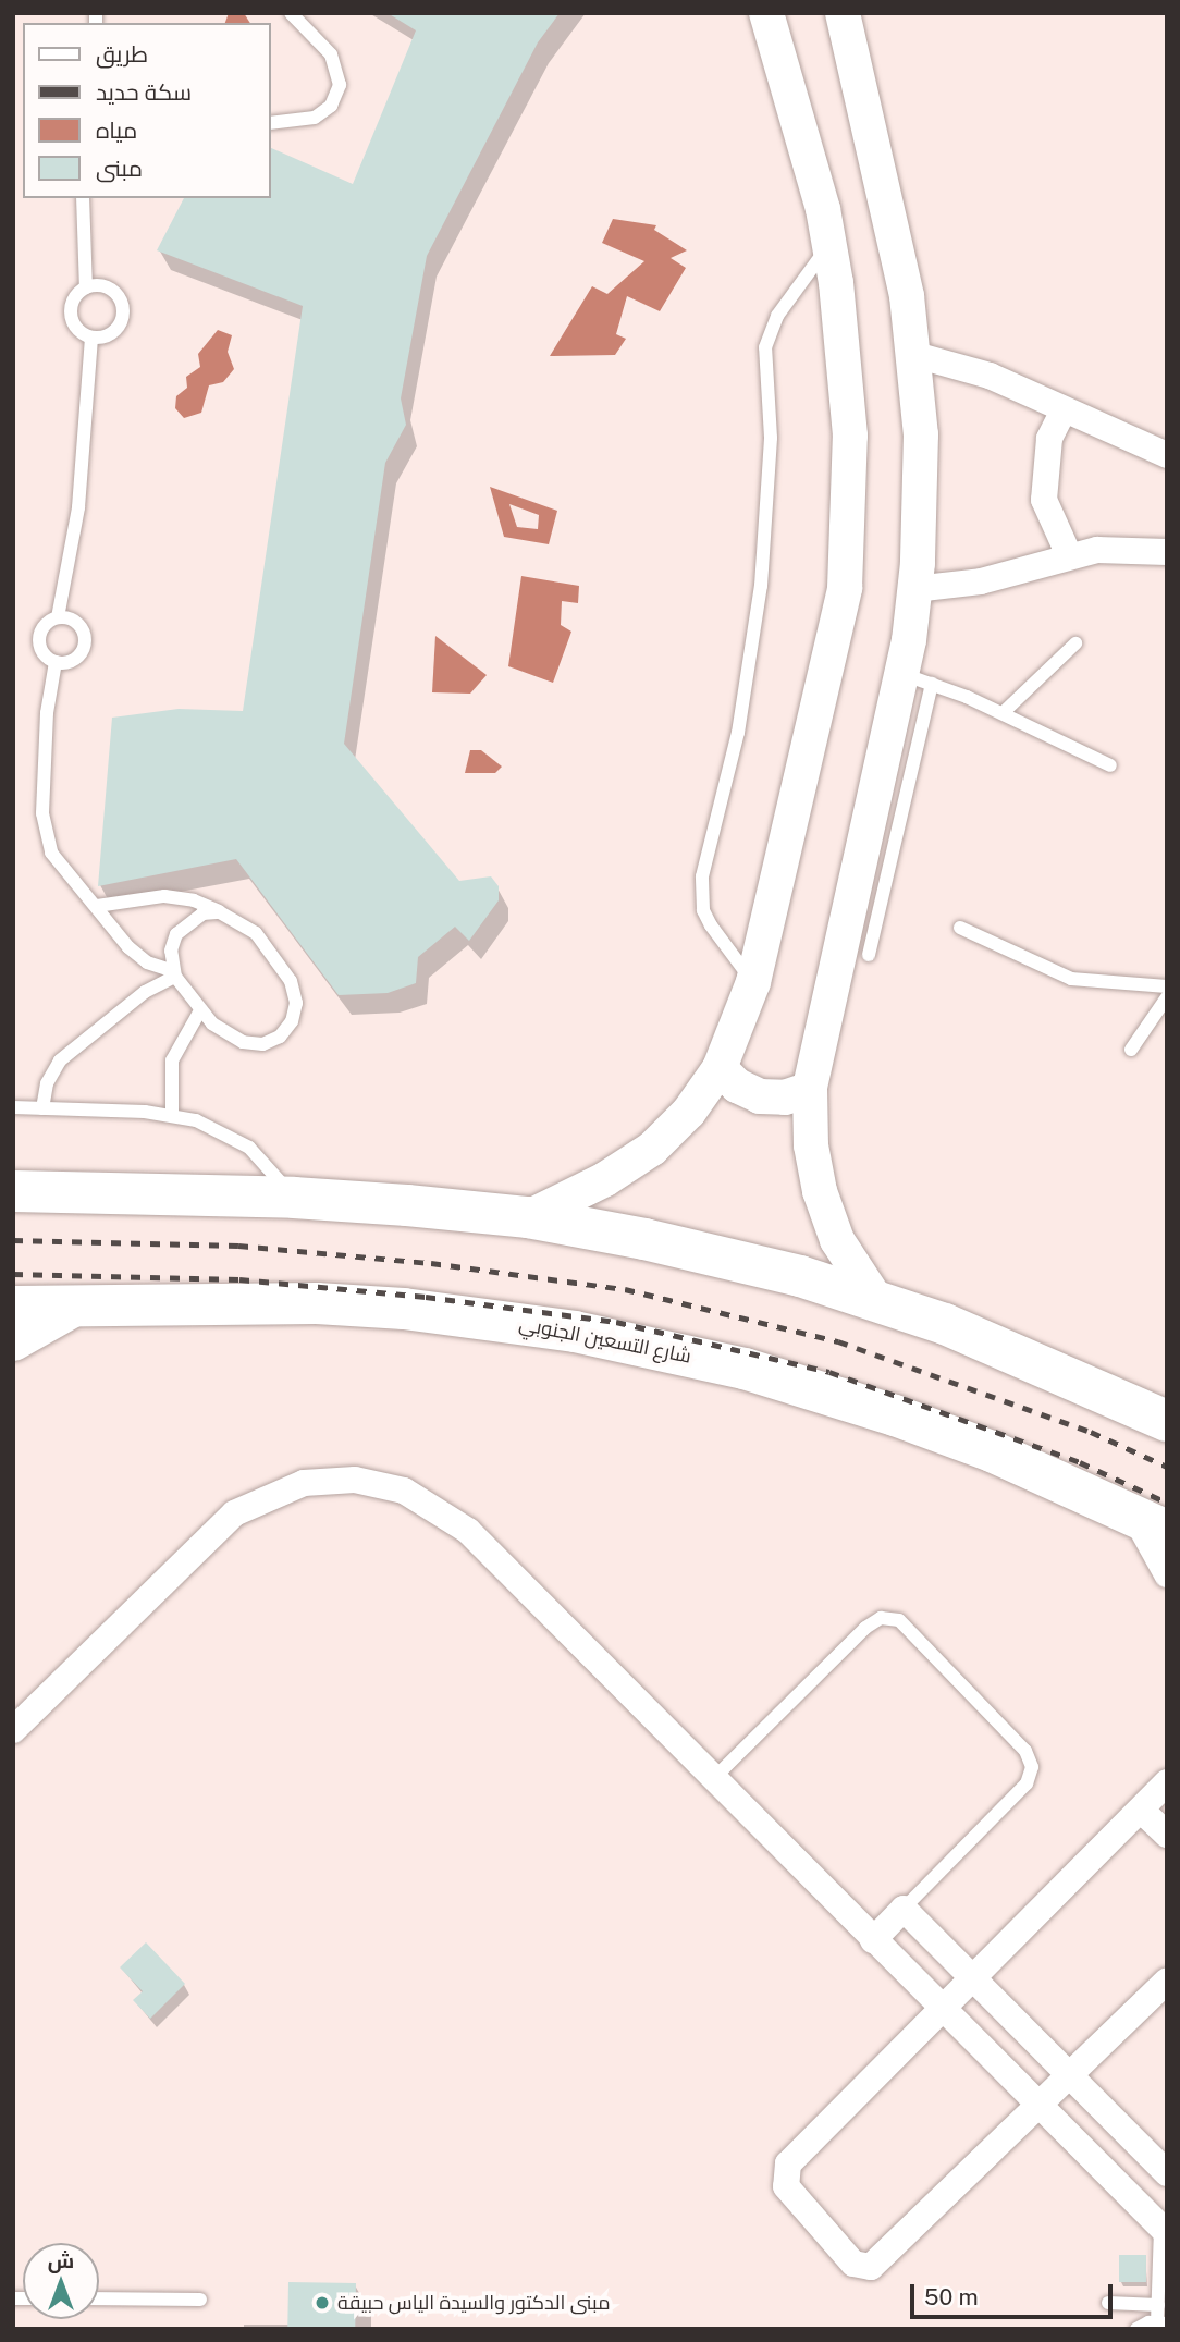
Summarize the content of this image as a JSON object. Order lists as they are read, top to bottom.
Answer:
{
  "streets": {
    "main road": ["شارع التسعين الجنوبي"]
  },
  "places": ["مبنى الدكتور والسيدة الياس حبيقة"],
  "legend": [
    "طريق",
    "سكة حديد",
    "مياه",
    "مبنى"
  ],
  "scale_bar": "50 m",
  "north": "top"
}
